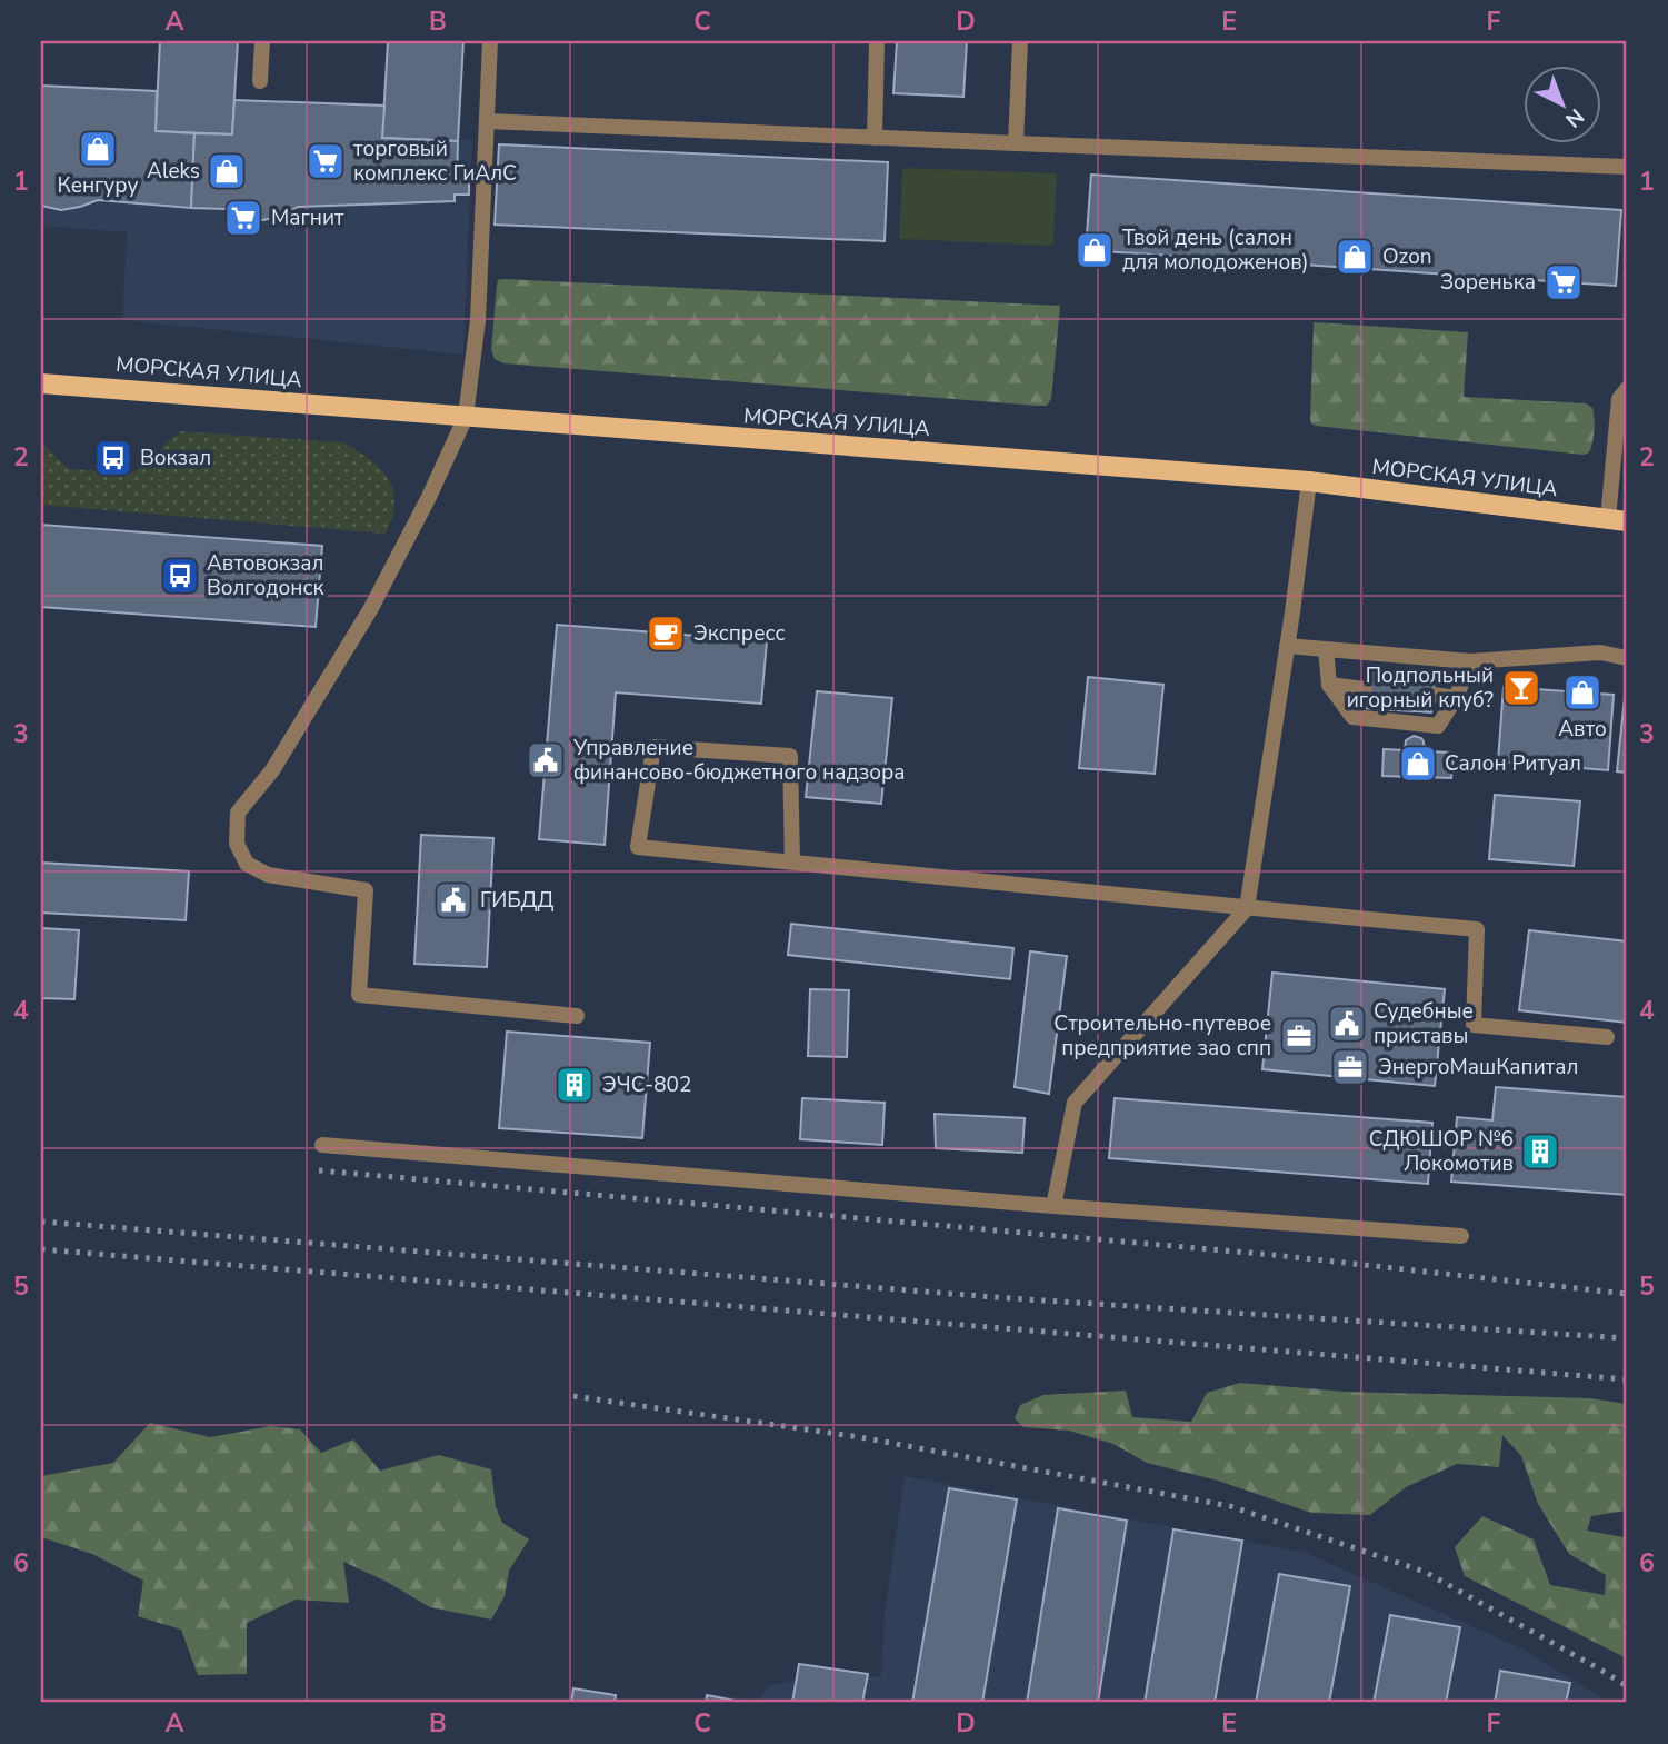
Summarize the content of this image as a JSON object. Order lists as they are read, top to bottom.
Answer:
{
  "streets": {
    "main road": ["МОРСКАЯ УЛИЦА"]
  },
  "places": {
    "shop": [
      "Кенгуру",
      "Aleks",
      "Твой день (салон для молодоженов)",
      "Ozon",
      "Авто",
      "Салон Ритуал"
    ],
    "supermarket": ["торговый комплекс ГиАлС", "Магнит", "Зоренька"],
    "bus stop": ["Вокзал", "Автовокзал Волгодонск"],
    "cafe": ["Экспресс"],
    "bar": ["Подпольный игорный клуб?"],
    "public building": ["Управление финансово-бюджетного надзора", "ГИБДД", "Судебные приставы"],
    "office": ["Строительно-путевое предприятие зао спп", "ЭнергоМашКапитал"],
    "building": ["ЭЧС-802", "СДЮШОР №6 Локомотив"]
  },
  "north": "bottom right",
  "grid": {
    "columns": [
      "A",
      "B",
      "C",
      "D",
      "E",
      "F"
    ],
    "rows": [
      "1",
      "2",
      "3",
      "4",
      "5",
      "6"
    ]
  }
}
